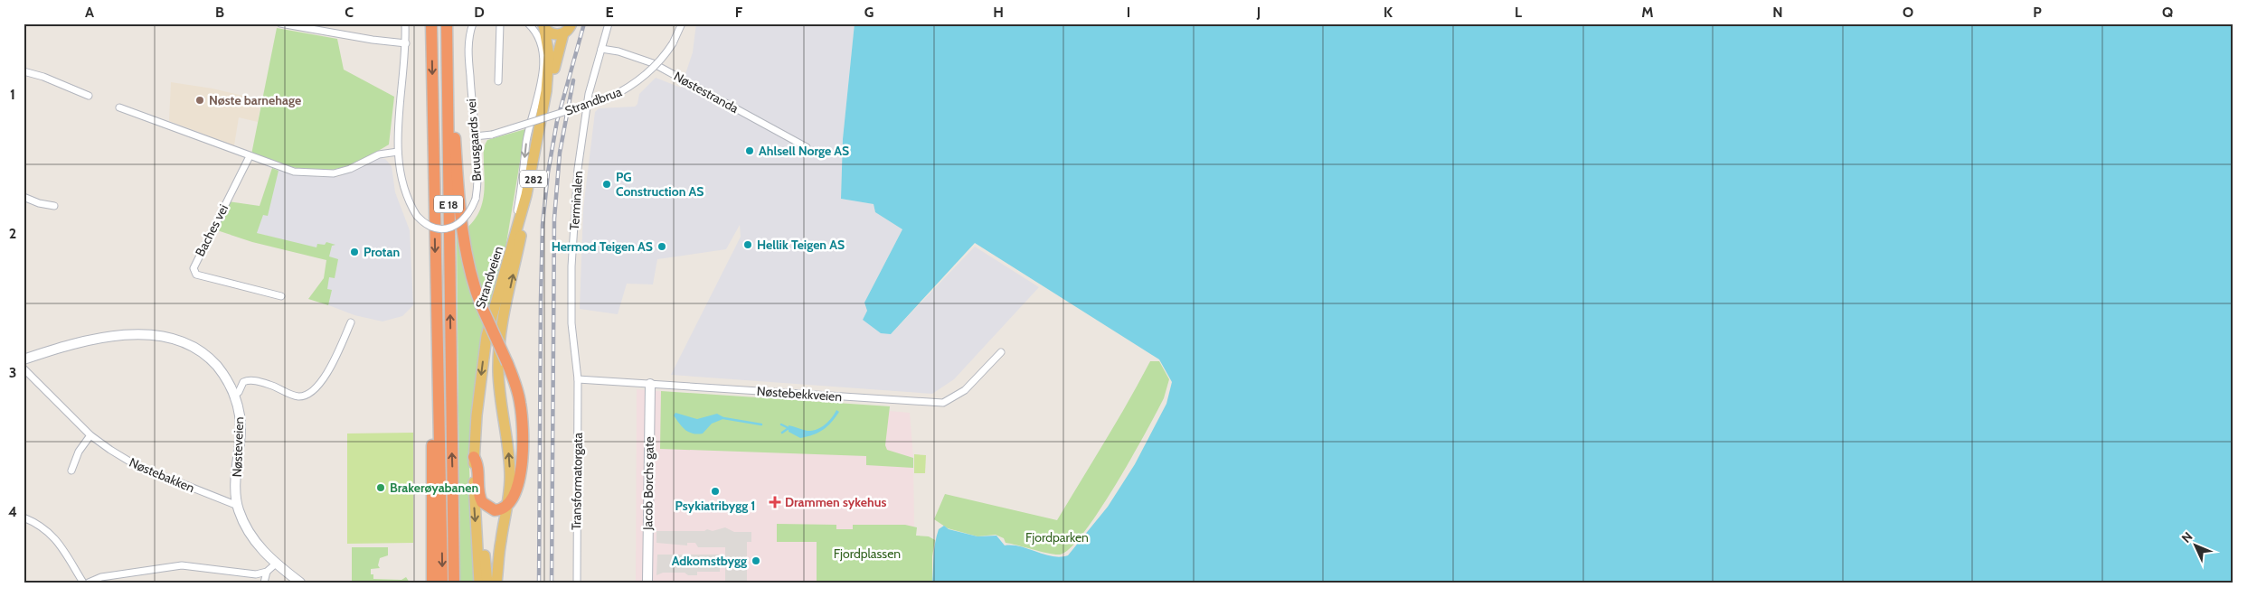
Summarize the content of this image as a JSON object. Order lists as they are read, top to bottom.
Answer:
{
  "streets": {
    "highway": ["E 18"],
    "main road": [
      "282",
      "Strandveien",
      "Nøsteveien",
      "Jacob Borchs gate"
    ],
    "street": [
      "Nøstestranda",
      "Strandbrua",
      "Bruusgaards vei",
      "Terminalen",
      "Baches vei",
      "Nøstebekkveien",
      "Nøstebakken",
      "Transformatorgata"
    ]
  },
  "crossings": [
    ["Nøstestranda", "Terminalen"],
    ["Strandbrua", "Bruusgaards vei"],
    ["282", "Strandveien"],
    ["Terminalen", "Nøstebekkveien"],
    ["Terminalen", "Transformatorgata"],
    ["E 18", "Strandveien"],
    ["Nøstebekkveien", "Transformatorgata"],
    ["Nøstebekkveien", "Jacob Borchs gate"],
    ["Nøsteveien", "Nøstebakken"]
  ],
  "parks": ["Fjordparken", "Fjordplassen"],
  "places": {
    "other": [
      "Nøste barnehage",
      "Ahlsell Norge AS",
      "PG Construction AS",
      "Hellik Teigen AS",
      "Hermod Teigen AS",
      "Protan",
      "Brakerøyabanen",
      "Psykiatribygg 1",
      "Adkomstbygg"
    ],
    "health": ["Drammen sykehus"]
  },
  "north": "top left",
  "grid": {
    "columns": [
      "A",
      "B",
      "C",
      "D",
      "E",
      "F",
      "G",
      "H",
      "I",
      "J",
      "K",
      "L",
      "M",
      "N",
      "O",
      "P",
      "Q"
    ],
    "rows": [
      "1",
      "2",
      "3",
      "4"
    ]
  }
}
